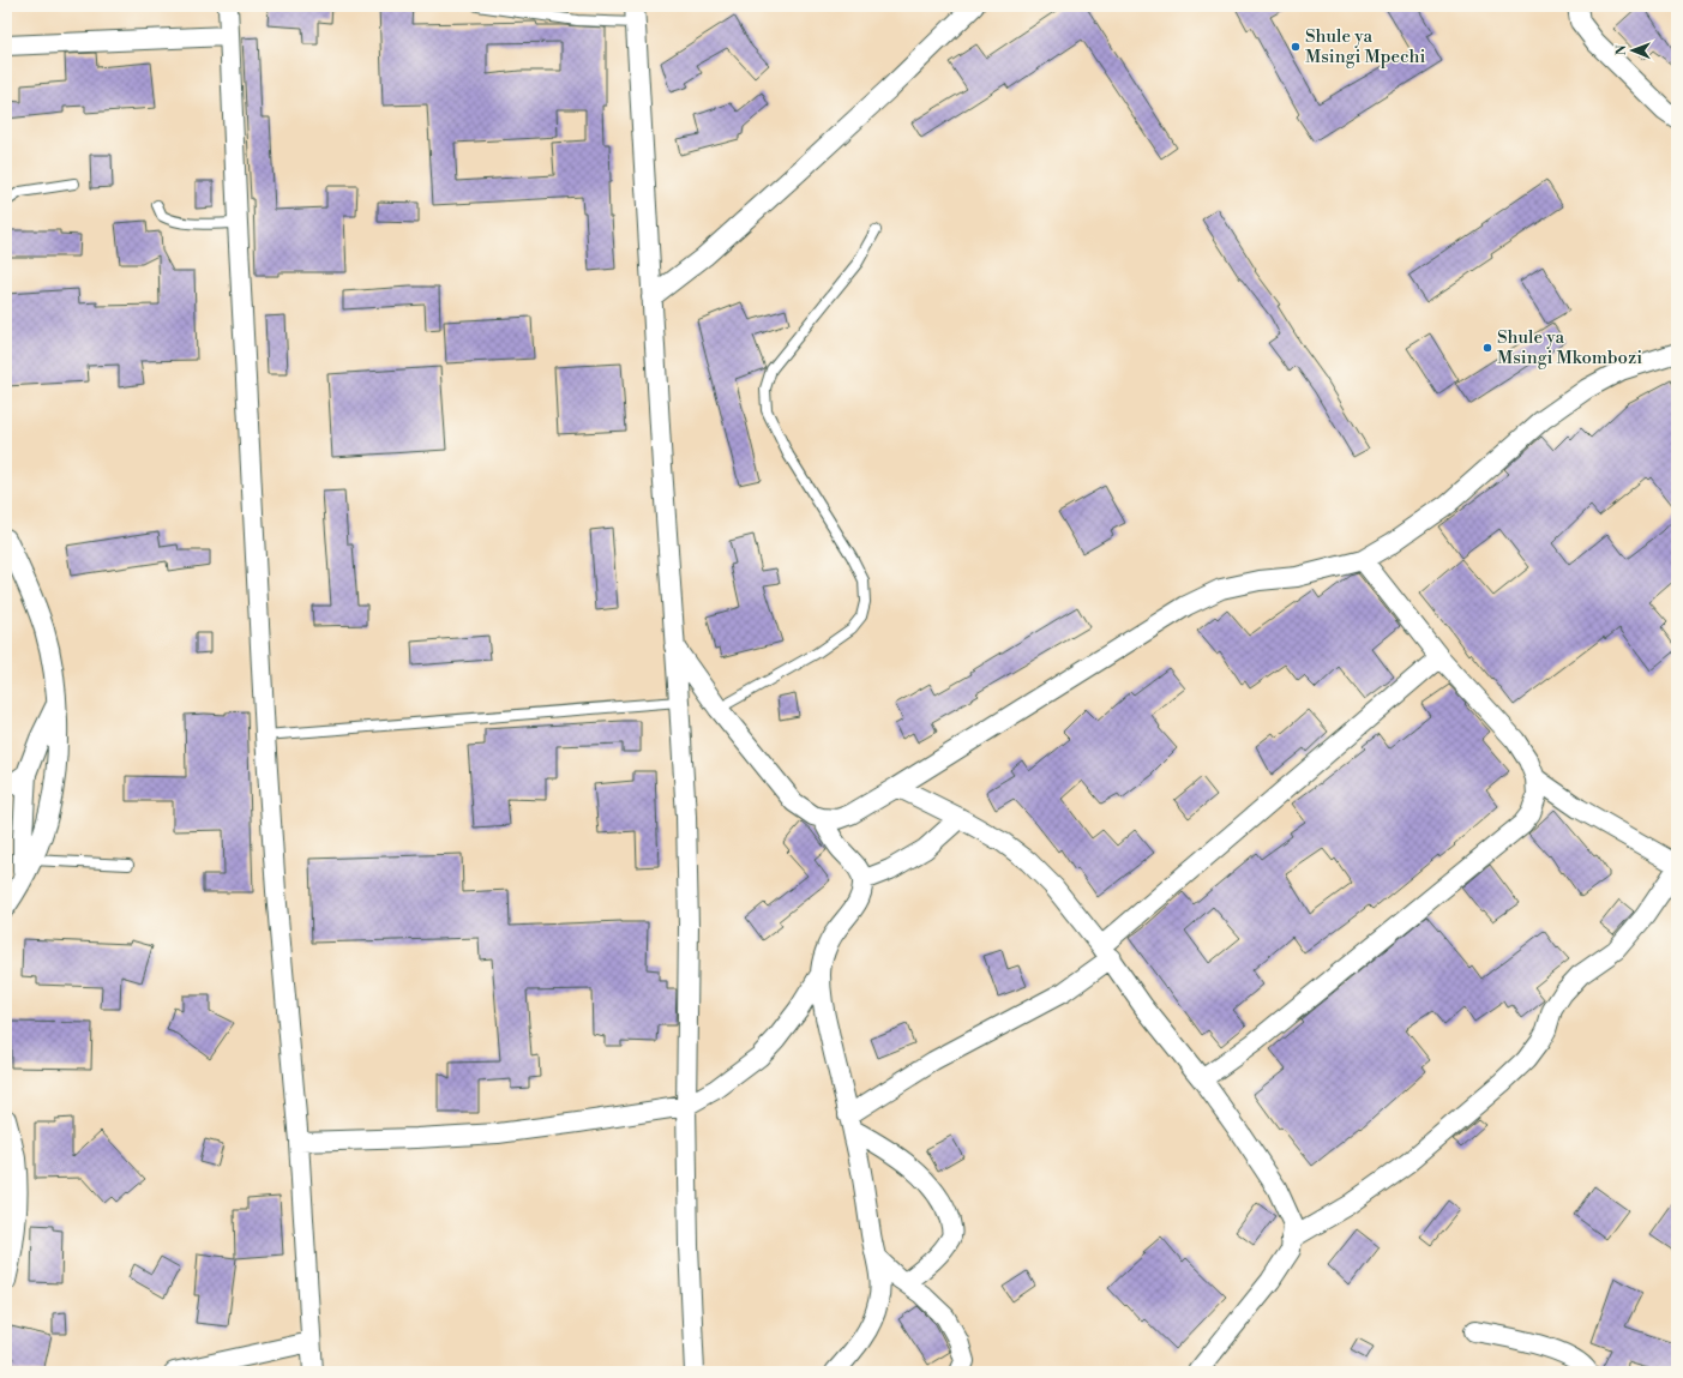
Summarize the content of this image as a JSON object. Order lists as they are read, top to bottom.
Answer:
{
  "places": ["Shule ya Msingi Mpechi", "Shule ya Msingi Mkombozi"],
  "north": "left"
}
